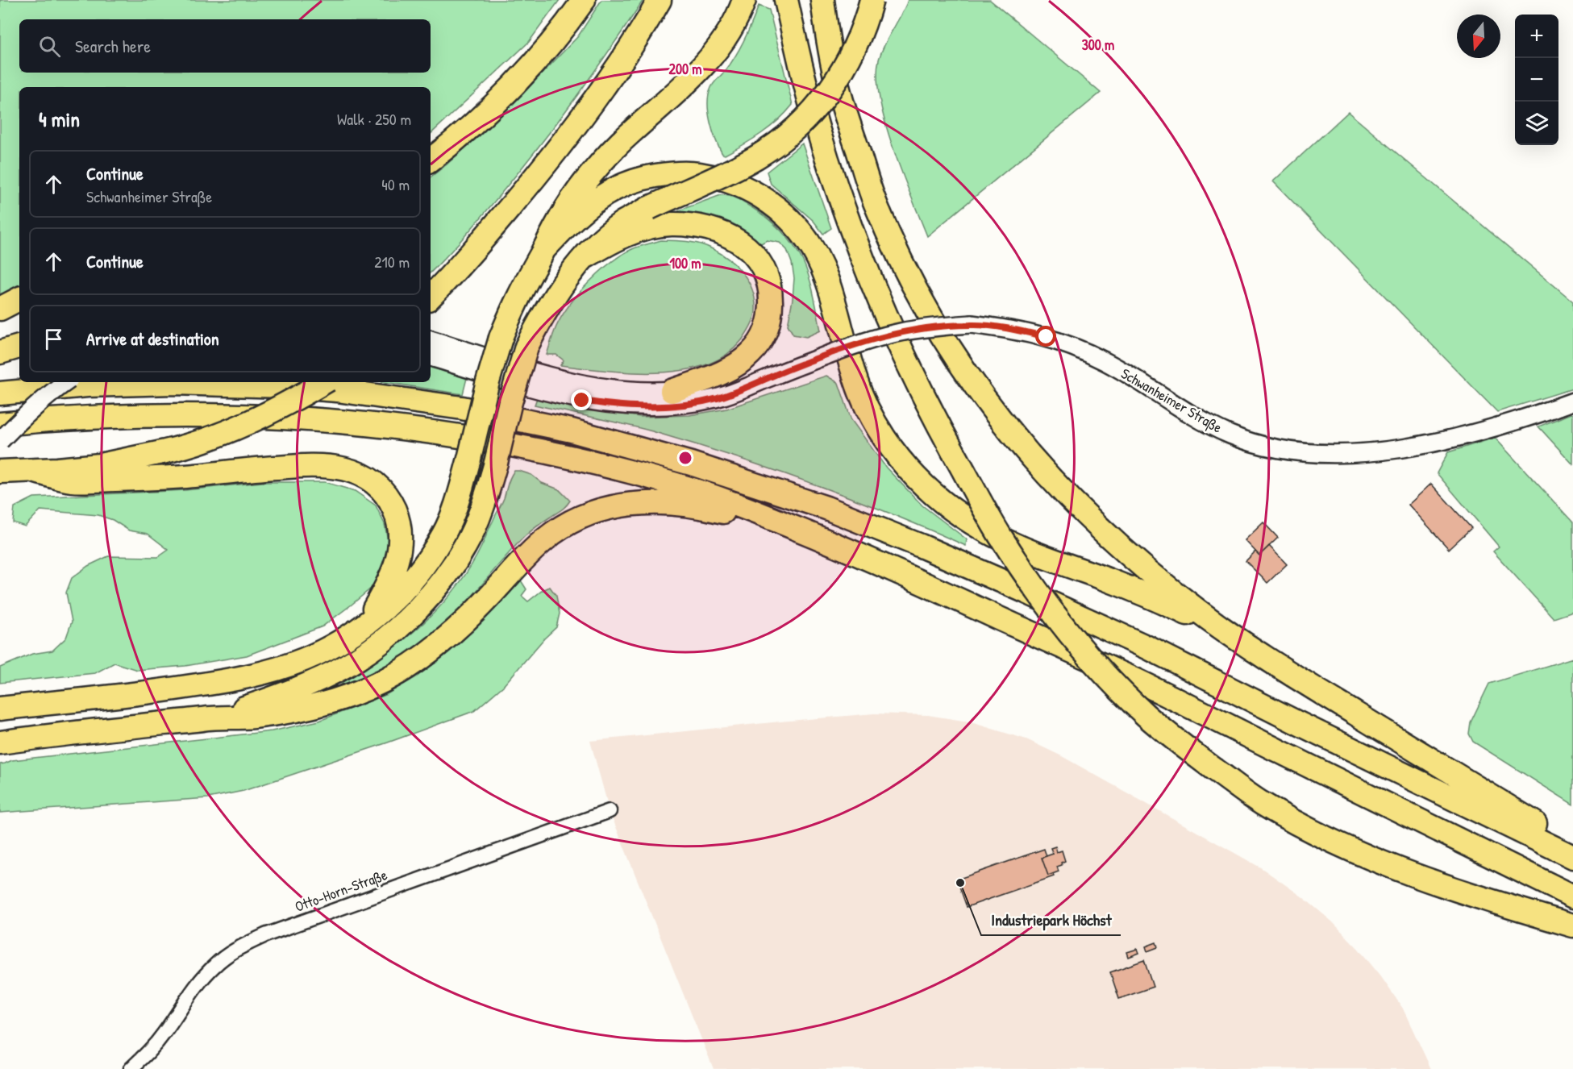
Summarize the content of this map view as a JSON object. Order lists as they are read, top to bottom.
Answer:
{
  "streets": {
    "street": ["Schwanheimer Straße", "Otto-Horn-Straße"]
  },
  "places": ["Industriepark Höchst"],
  "north": "bottom",
  "page": {
    "map_buttons": ["+", "−"],
    "search": "Search here",
    "heading": ["4 min", "Walk · 250 m"],
    "list": [
      ["Continue", "Schwanheimer Straße", "40 m"],
      ["Continue", "210 m"],
      "Arrive at destination"
    ]
  },
  "rings": ["300 m", "200 m", "100 m"]
}
